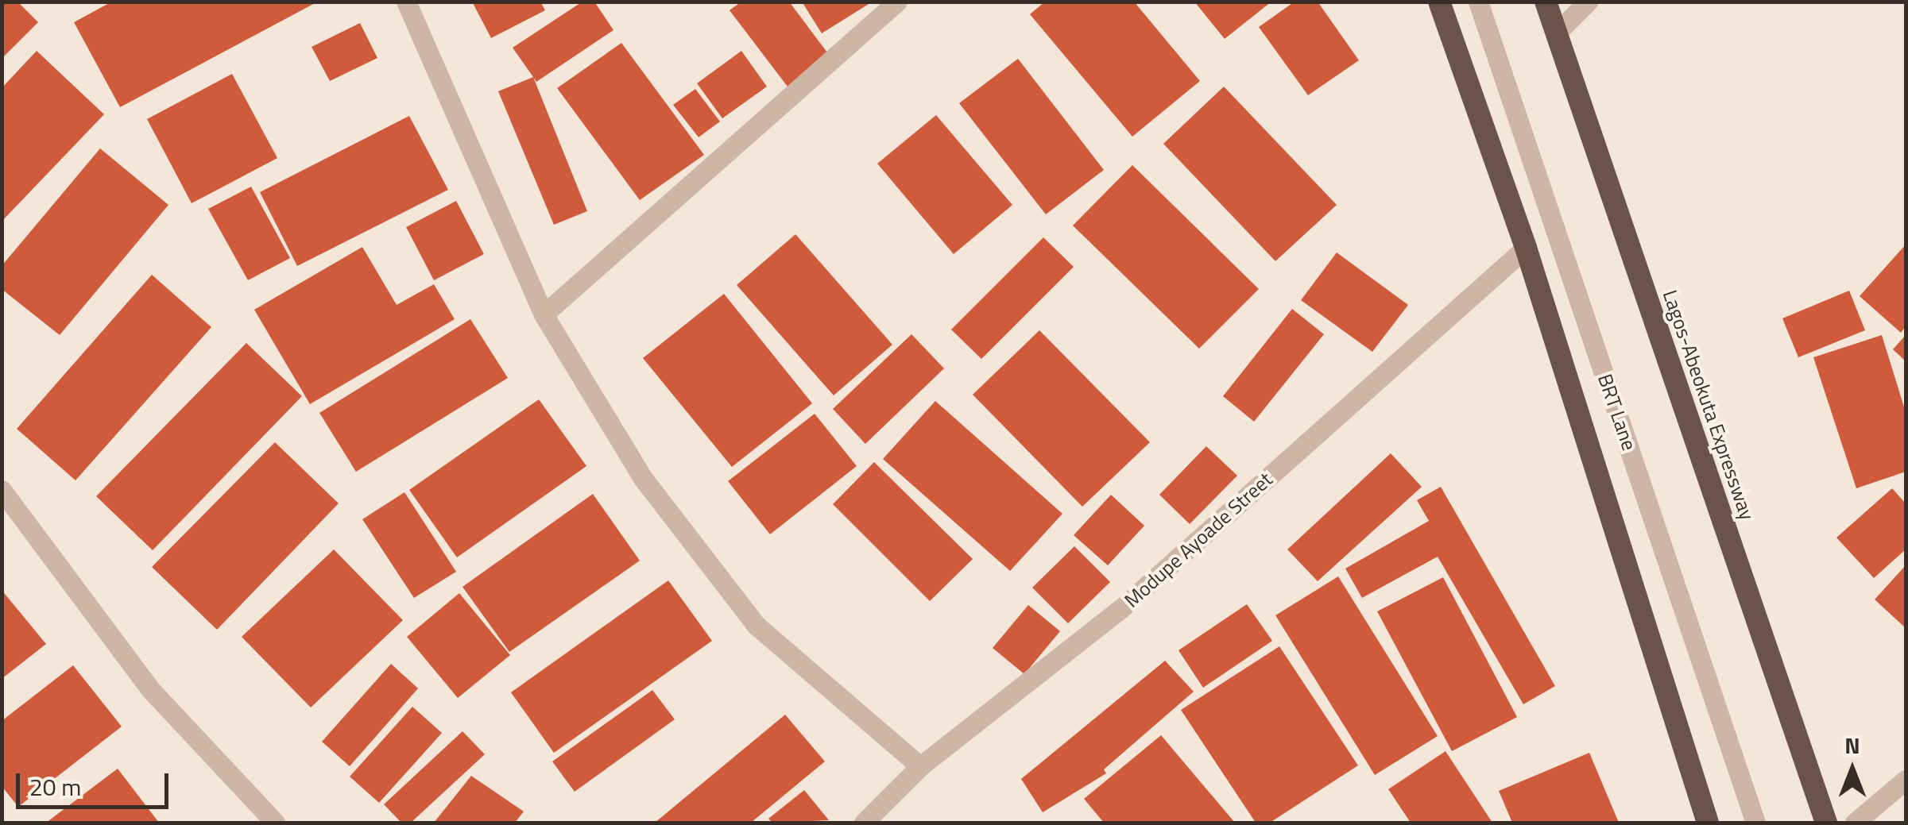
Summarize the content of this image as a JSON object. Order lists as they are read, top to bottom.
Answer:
{
  "streets": {
    "highway": ["Lagos-Abeokuta Expressway"],
    "street": ["BRT Lane", "Modupe Ayoade Street"]
  },
  "scale_bar": "20 m",
  "north": "top"
}
